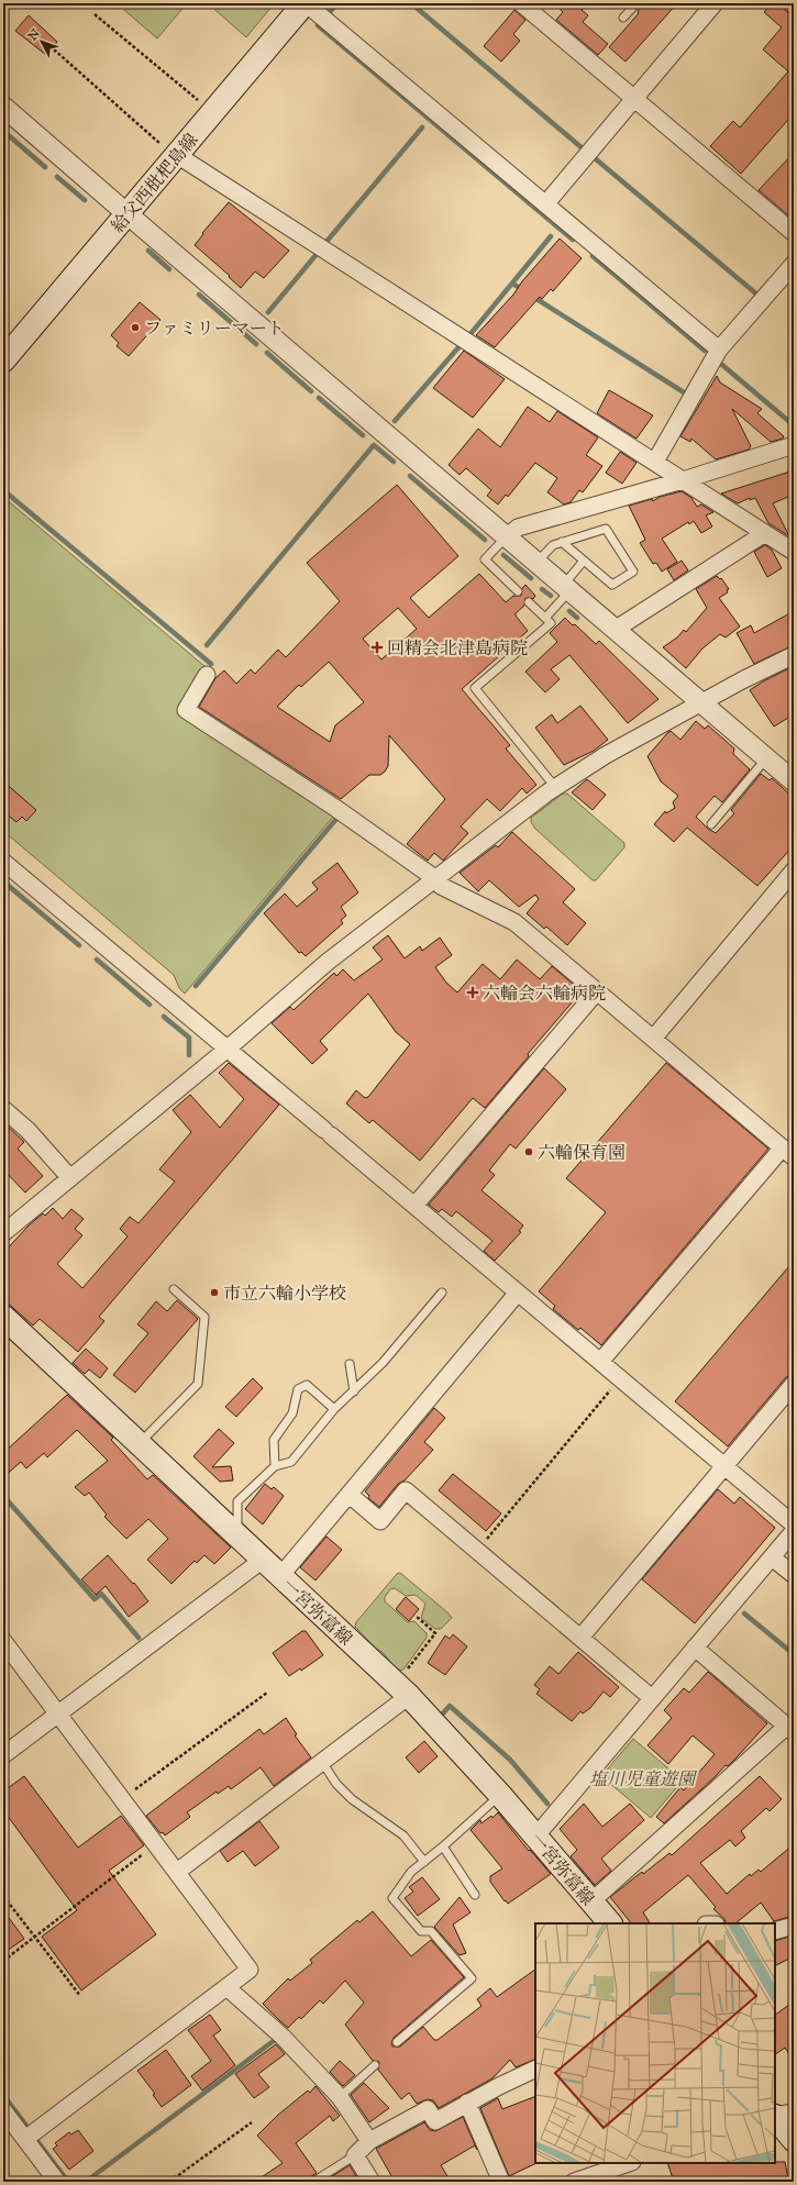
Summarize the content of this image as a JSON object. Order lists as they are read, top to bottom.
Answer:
{
  "streets": {
    "main road": ["給父西枇杷島線", "一宮弥富線"]
  },
  "parks": ["塩川児童遊園"],
  "places": {
    "other": ["ファミリーマート", "六輪保育園", "市立六輪小学校"],
    "health": ["回精会北津島病院", "六輪会六輪病院"]
  },
  "north": "top left"
}
